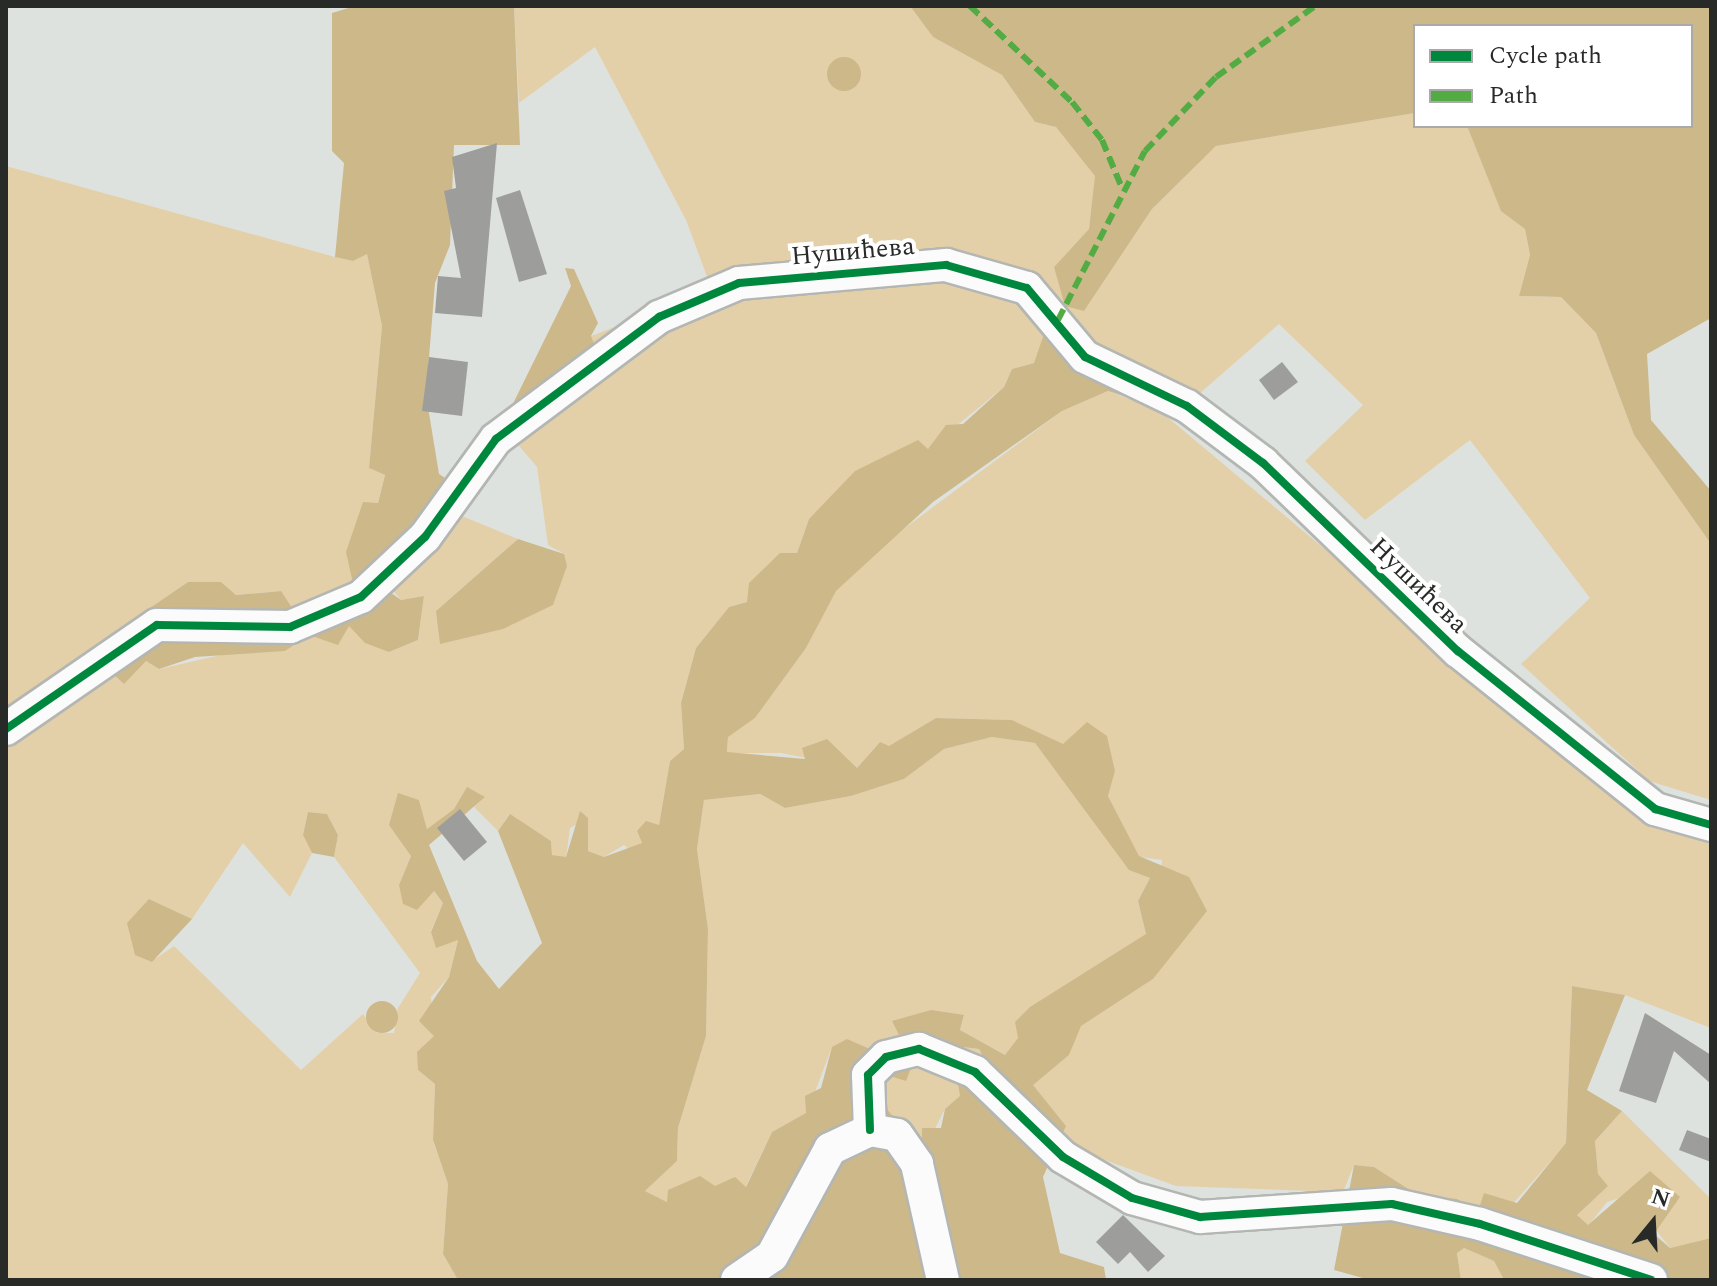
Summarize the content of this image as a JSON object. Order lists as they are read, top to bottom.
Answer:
{
  "streets": {
    "street": ["Нушићева"]
  },
  "legend": ["Cycle path", "Path"],
  "north": "top"
}
